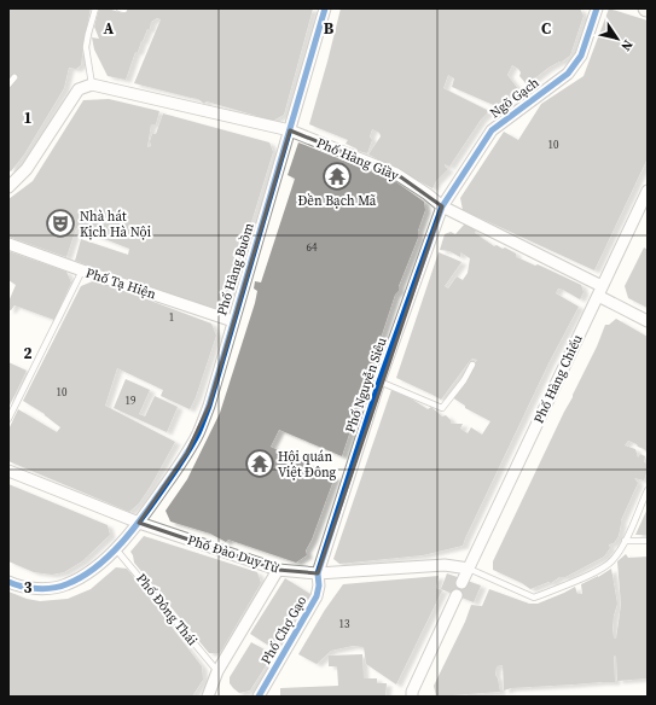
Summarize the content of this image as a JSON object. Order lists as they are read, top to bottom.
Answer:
{
  "streets": {
    "street": [
      "Ngõ Gạch",
      "Phố Hàng Giầy",
      "Phố Hàng Buồm",
      "Phố Tạ Hiện",
      "Phố Hàng Chiếu",
      "Phố Nguyễn Siêu",
      "Phố Đào Duy Từ",
      "Phố Chợ Gạo"
    ],
    "lane": ["Phố Đông Thái"]
  },
  "crossings": [
    ["Ngõ Gạch", "Phố Hàng Giầy"],
    ["Ngõ Gạch", "Phố Nguyễn Siêu"],
    ["Phố Hàng Giầy", "Phố Hàng Buồm"],
    ["Phố Hàng Giầy", "Phố Hàng Chiếu"],
    ["Phố Hàng Giầy", "Phố Nguyễn Siêu"],
    ["Phố Hàng Buồm", "Phố Tạ Hiện"],
    ["Phố Hàng Buồm", "Phố Đào Duy Từ"],
    ["Phố Hàng Buồm", "Phố Đông Thái"],
    ["Phố Hàng Chiếu", "Phố Đào Duy Từ"],
    ["Phố Nguyễn Siêu", "Phố Đào Duy Từ"],
    ["Phố Nguyễn Siêu", "Phố Chợ Gạo"],
    ["Phố Đào Duy Từ", "Phố Chợ Gạo"]
  ],
  "places": {
    "temple": ["Đền Bạch Mã", "Hội quán Việt Đông"],
    "theatre": ["Nhà hát Kịch Hà Nội"]
  },
  "house_numbers": [
    "10",
    "64",
    "1",
    "10",
    "19",
    "13"
  ],
  "north": "bottom right",
  "grid": {
    "columns": ["A", "B", "C"],
    "rows": ["1", "2", "3"]
  }
}
